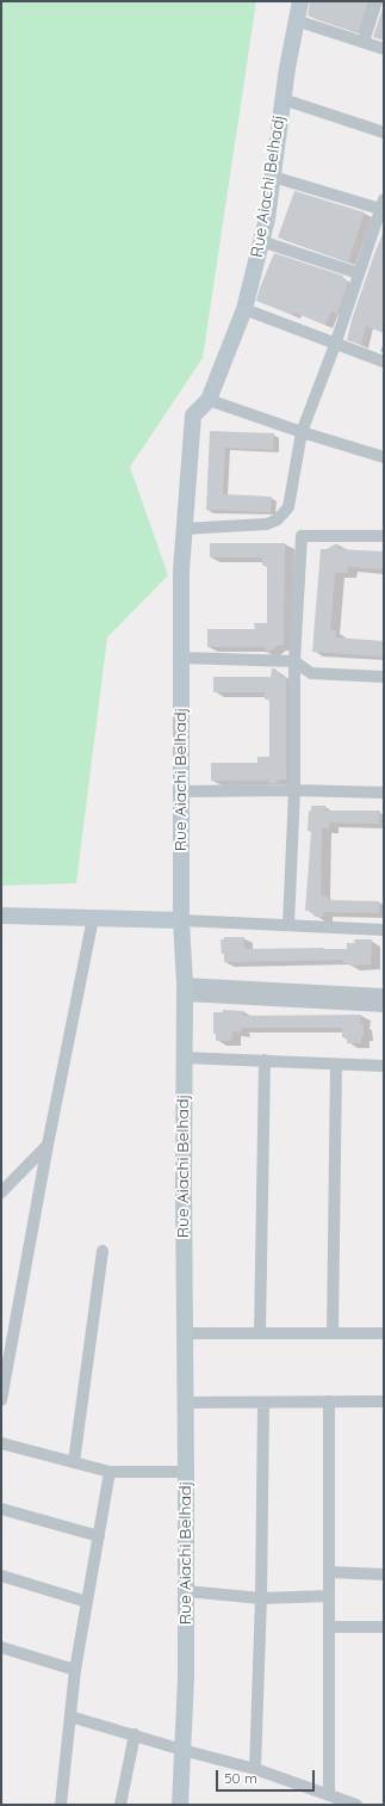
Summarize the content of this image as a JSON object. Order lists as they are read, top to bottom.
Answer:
{
  "streets": {
    "street": ["Rue Aiachi Belhadj"]
  },
  "scale_bar": "50 m"
}
